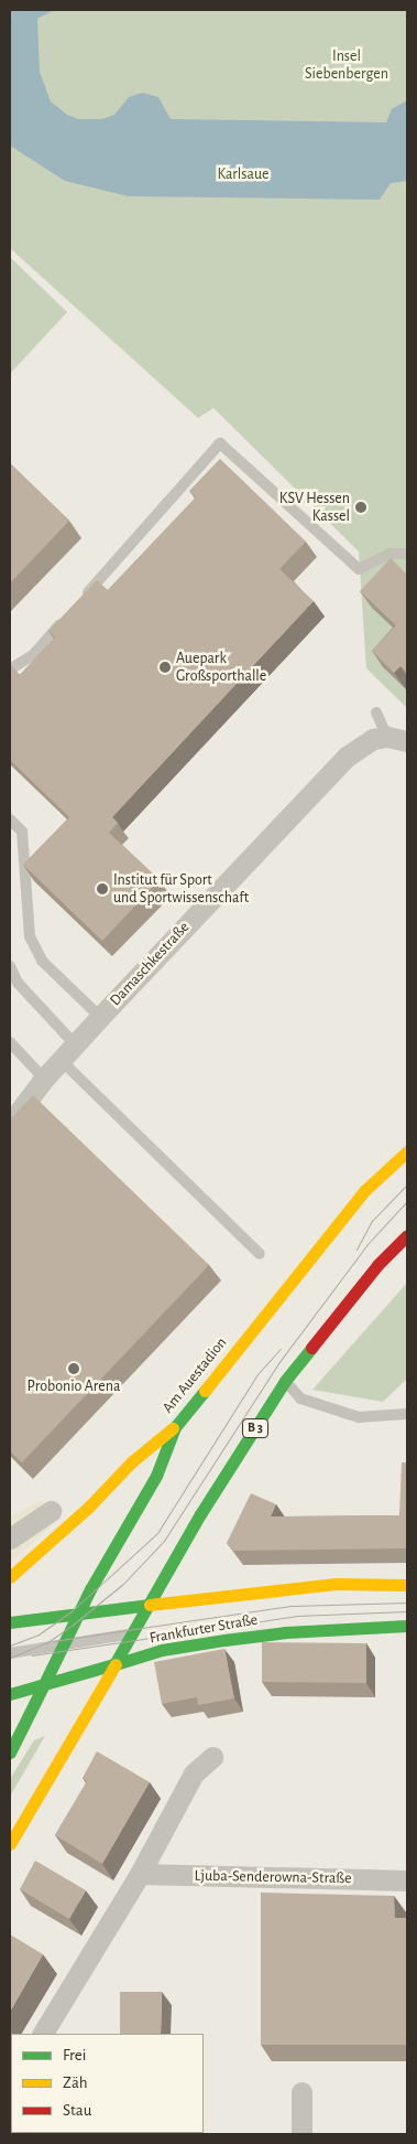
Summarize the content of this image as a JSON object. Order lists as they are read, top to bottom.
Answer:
{
  "streets": {
    "main road": ["Am Auestadion", "B 3", "Frankfurter Straße"],
    "street": ["Damaschkestraße", "Ljuba-Senderowna-Straße"]
  },
  "crossings": [
    ["Am Auestadion", "Frankfurter Straße"],
    ["B 3", "Frankfurter Straße"]
  ],
  "parks": ["Insel Siebenbergen", "Karlsaue"],
  "places": [
    "KSV Hessen Kassel",
    "Auepark Großsporthalle",
    "Institut für Sport und Sportwissenschaft",
    "Probonio Arena"
  ],
  "legend": ["Frei", "Zäh", "Stau"]
}
